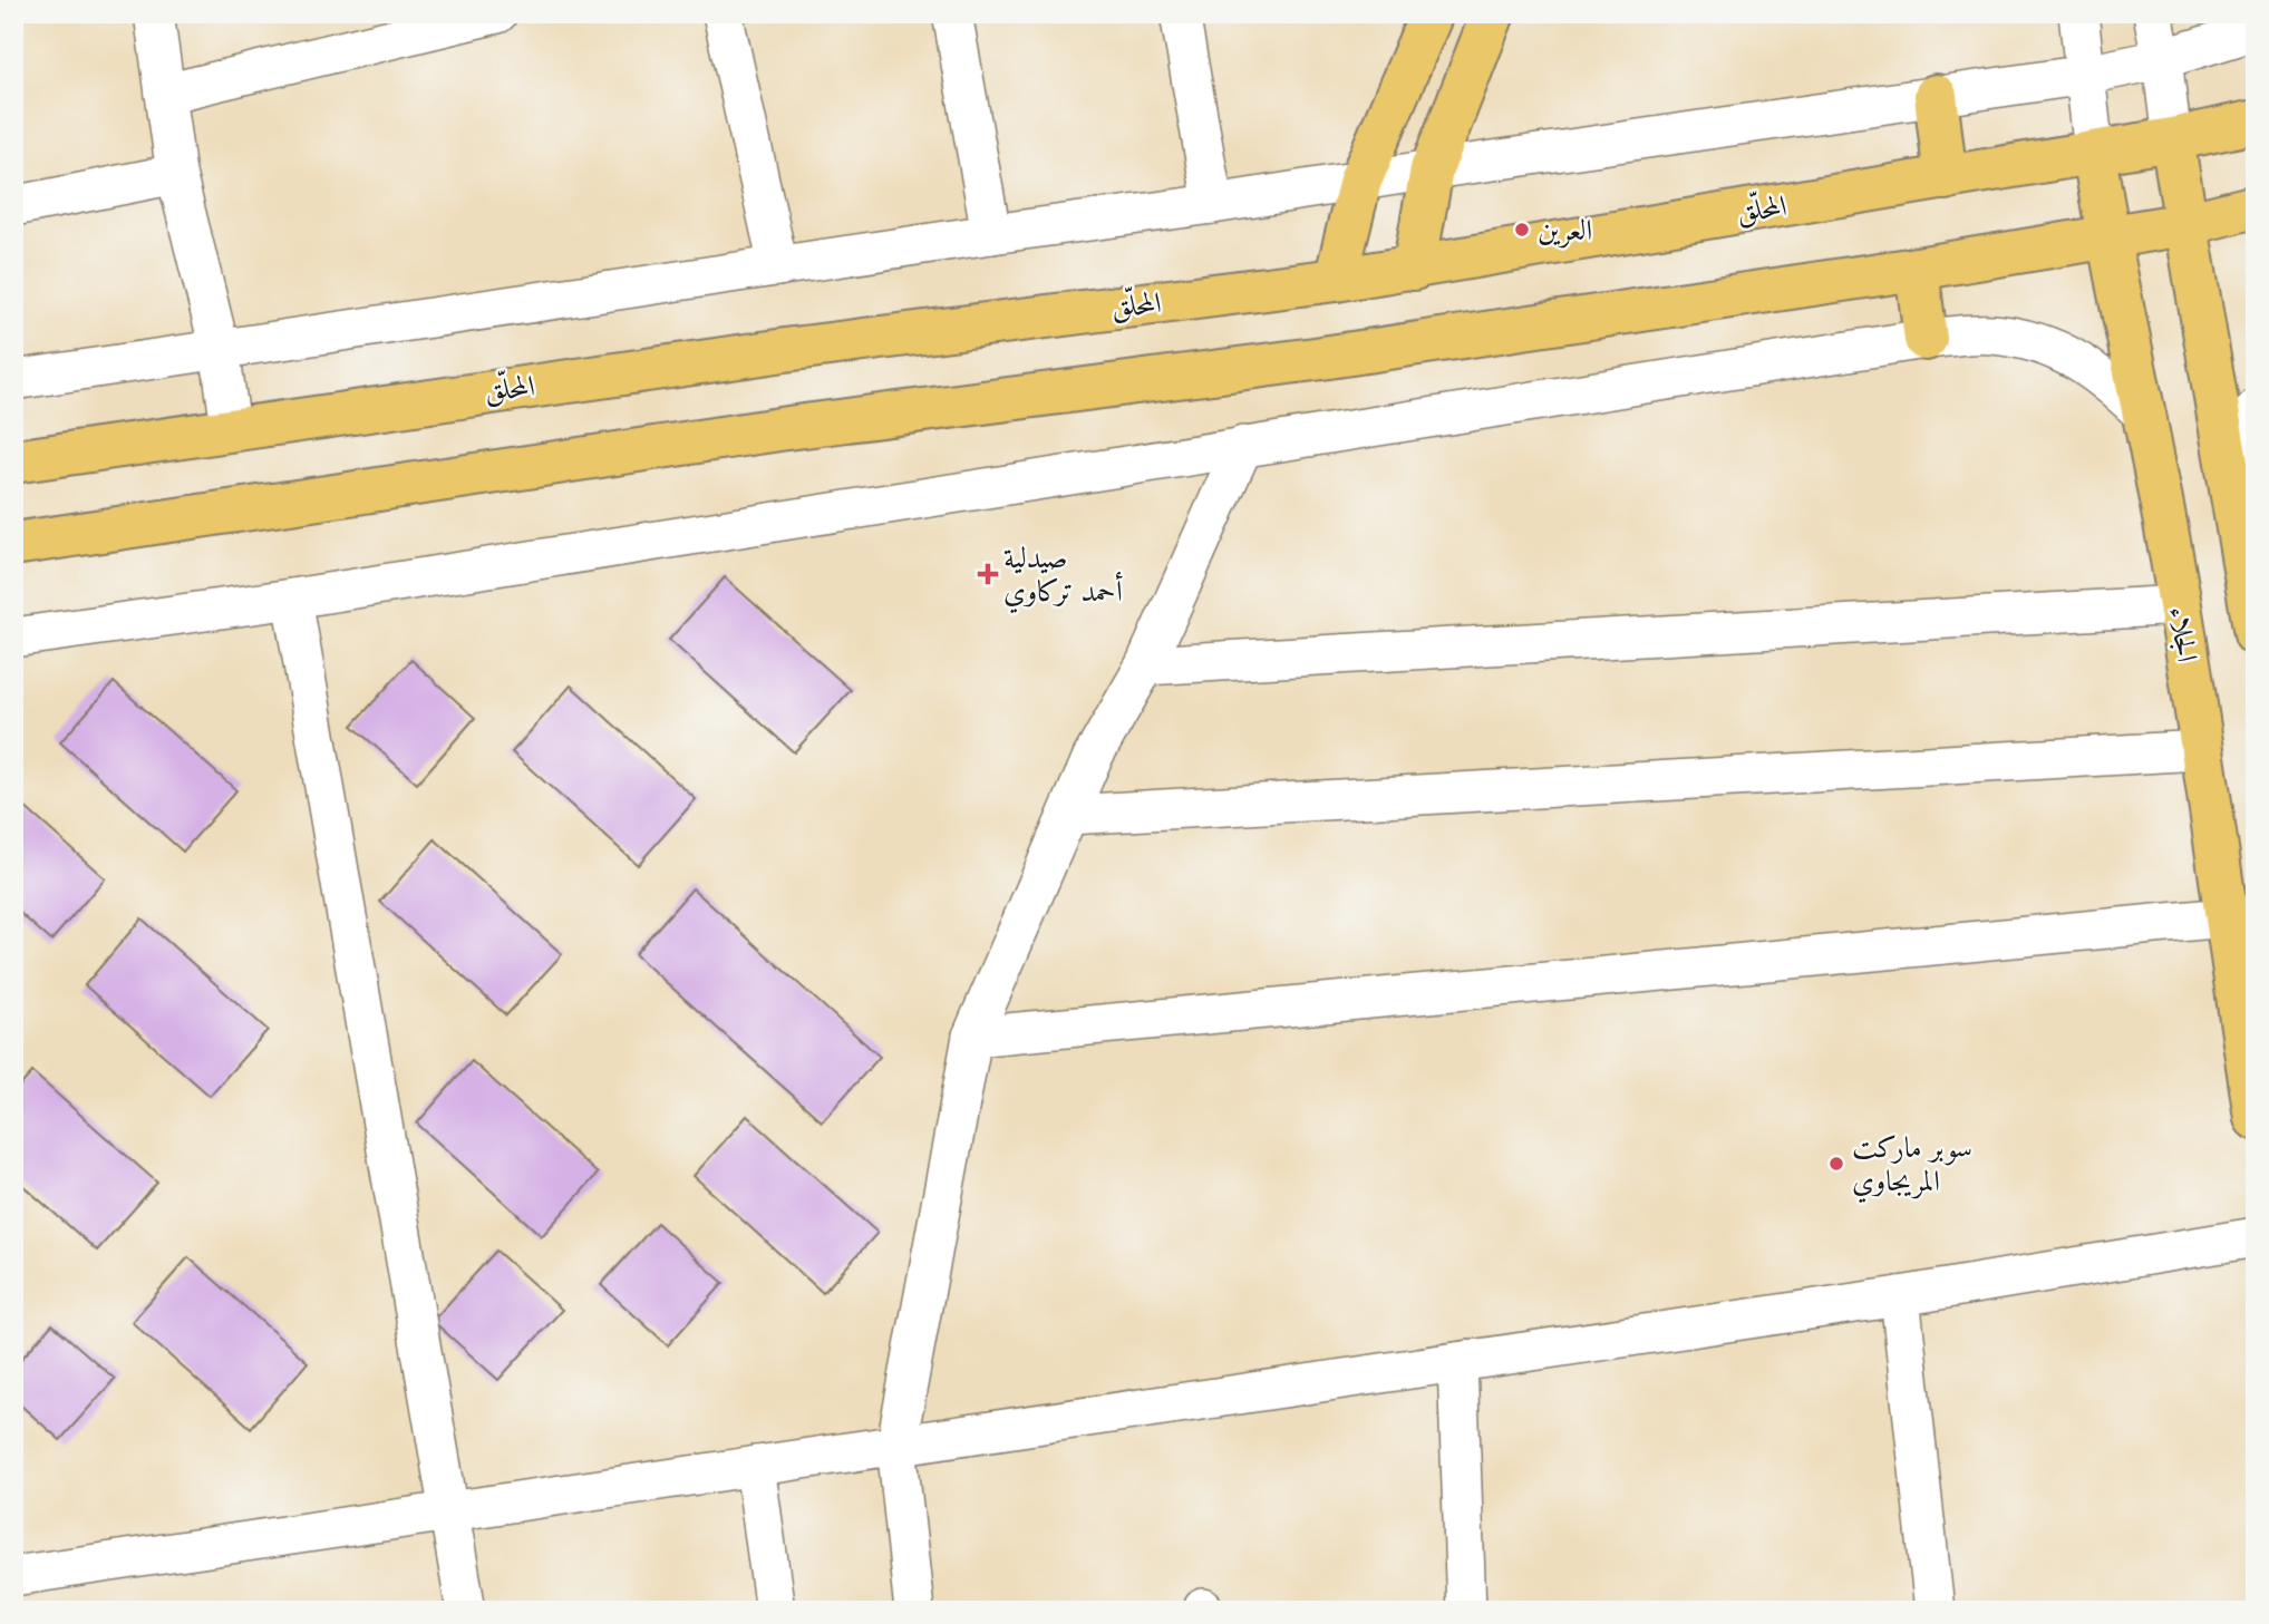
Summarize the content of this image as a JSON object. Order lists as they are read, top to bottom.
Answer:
{
  "streets": {
    "main road": ["المحلّق", "الجلاء"]
  },
  "crossings": [
    ["المحلّق", "الجلاء"]
  ],
  "places": {
    "other": ["العرين", "سوبر ماركت المريجاوي"],
    "health": ["صيدلية أحمد تركاوي"]
  }
}
